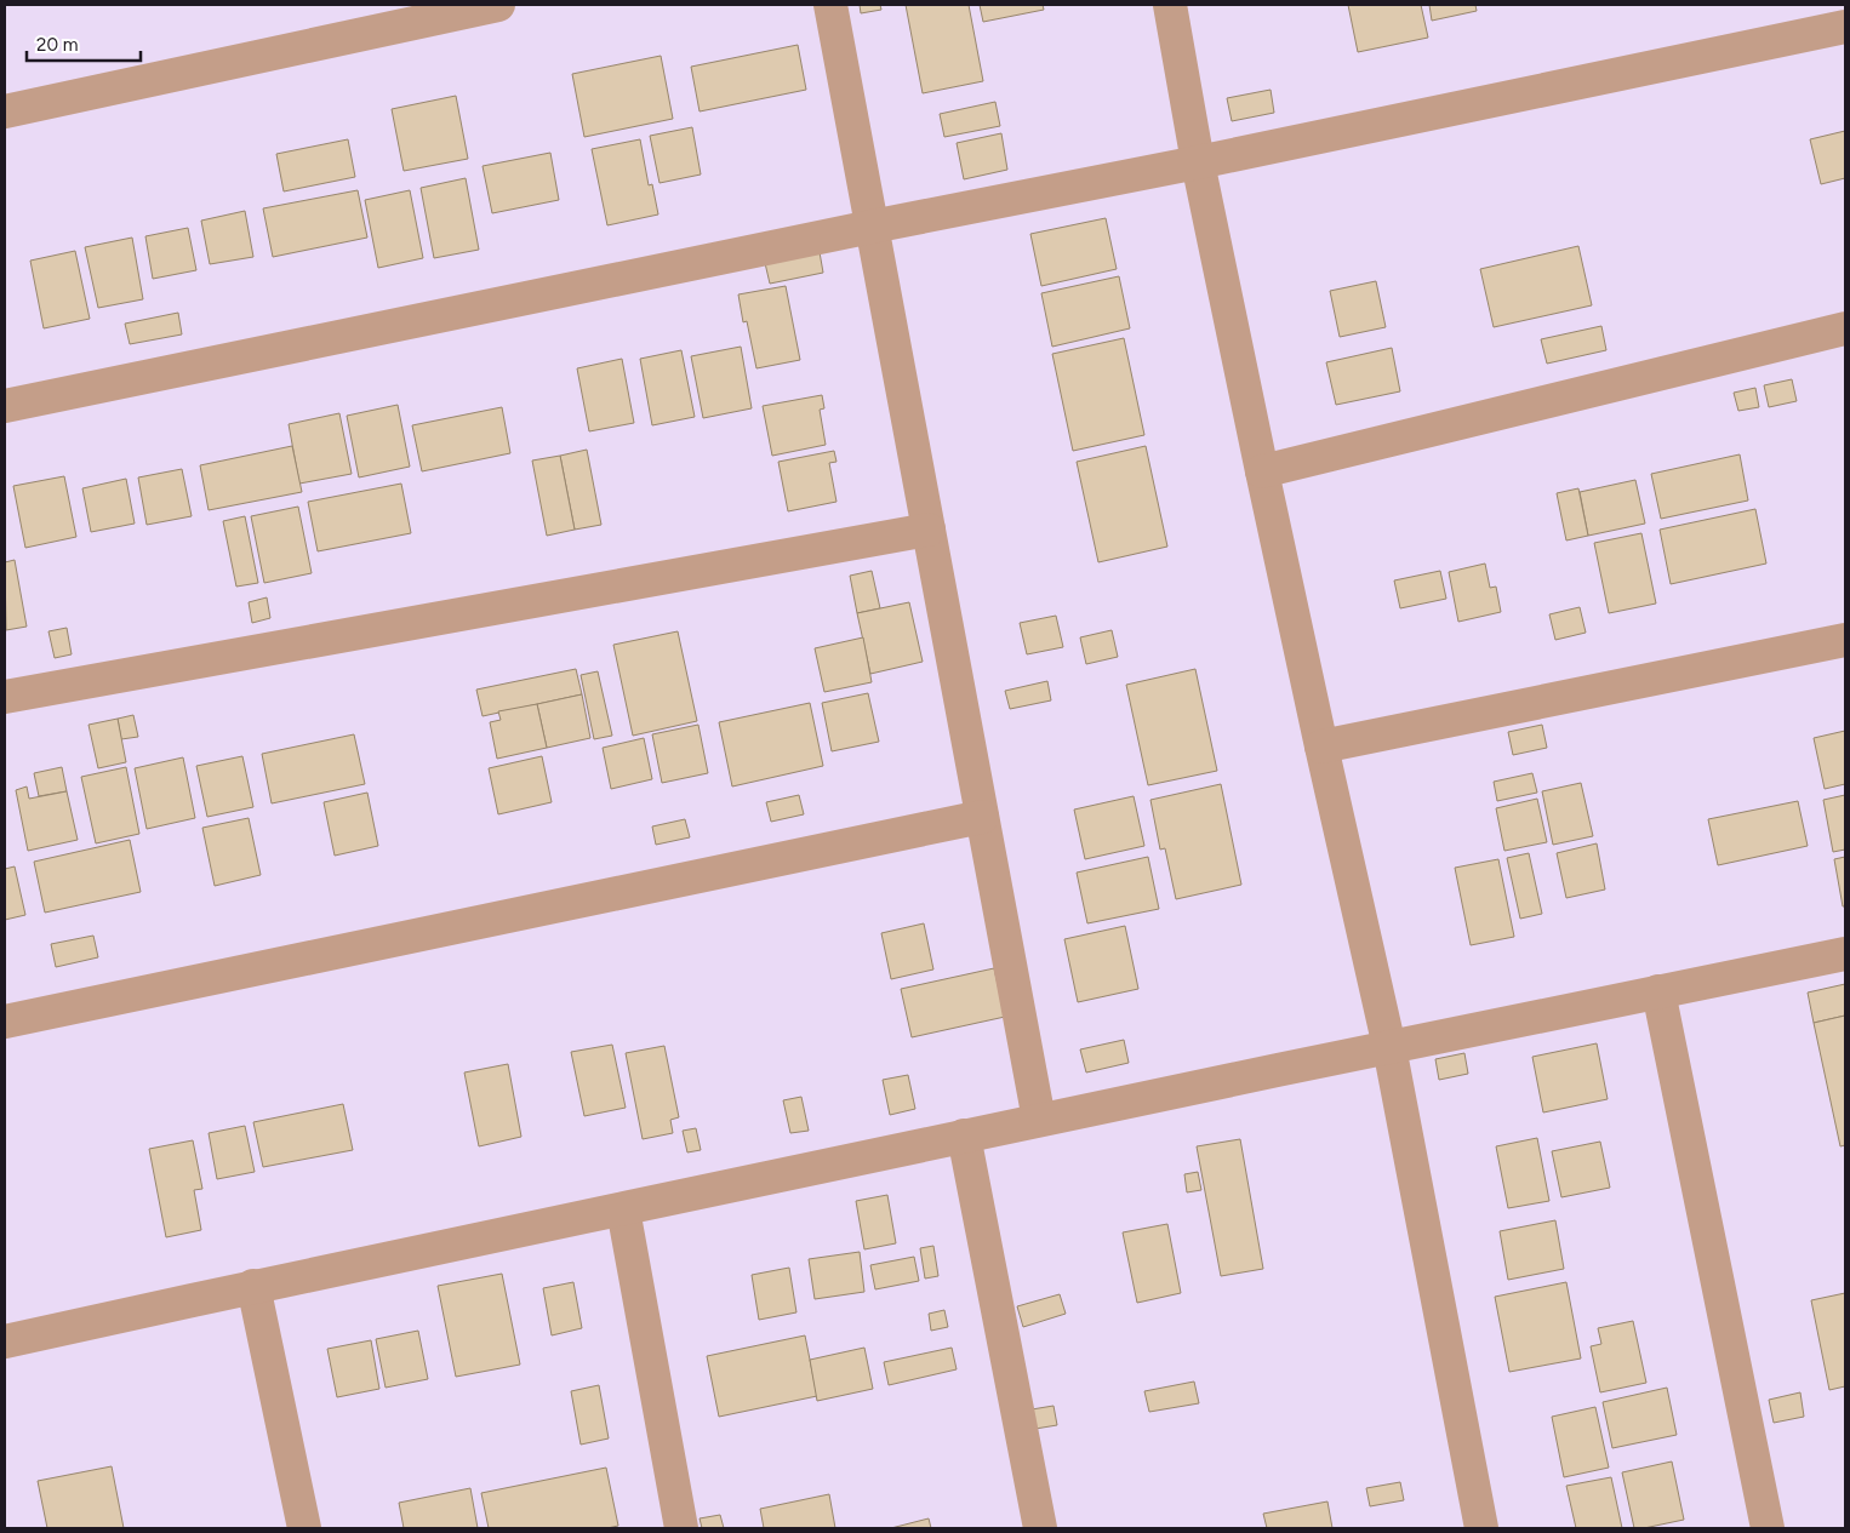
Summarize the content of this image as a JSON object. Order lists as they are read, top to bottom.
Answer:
{
  "scale_bar": "20 m"
}
